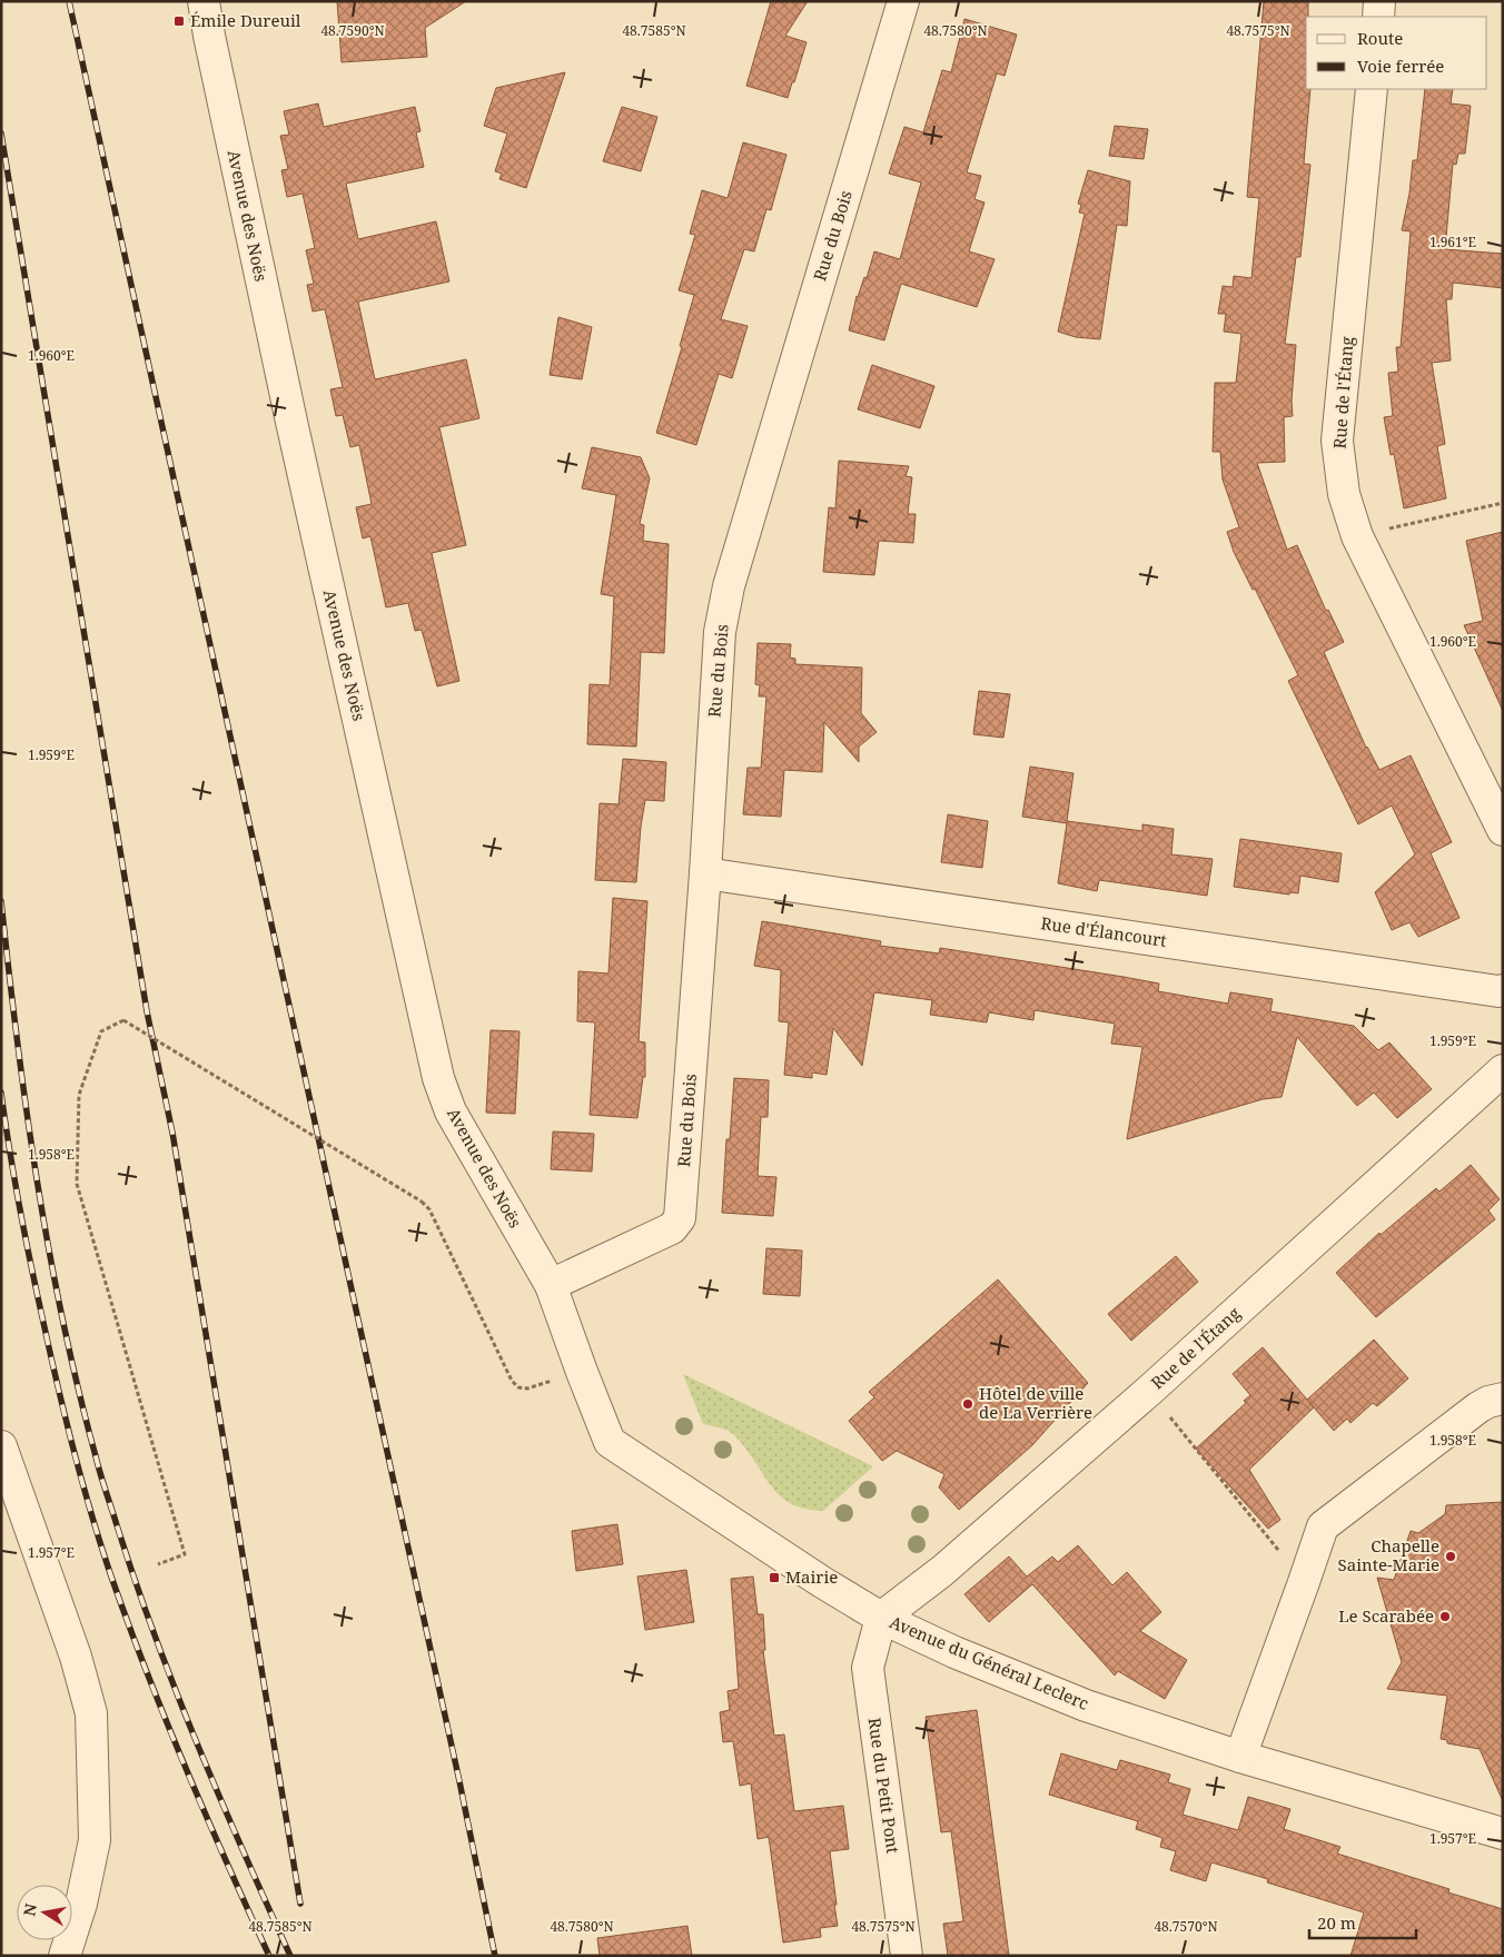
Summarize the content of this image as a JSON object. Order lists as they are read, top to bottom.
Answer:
{
  "streets": {
    "street": [
      "Avenue des Noës",
      "Rue du Bois",
      "Rue de l'Étang",
      "Rue d'Élancourt",
      "Avenue du Général Leclerc",
      "Rue du Petit Pont"
    ]
  },
  "crossings": [
    ["Avenue des Noës", "Rue du Bois"],
    ["Avenue des Noës", "Avenue du Général Leclerc"],
    ["Rue du Bois", "Rue d'Élancourt"],
    ["Rue du Bois", "Avenue du Général Leclerc"],
    ["Rue de l'Étang", "Avenue du Général Leclerc"],
    ["Rue de l'Étang", "Rue du Petit Pont"],
    ["Avenue du Général Leclerc", "Rue du Petit Pont"]
  ],
  "places": {
    "transit": ["Émile Dureuil", "Mairie"],
    "other": ["Hôtel de ville de La Verrière", "Chapelle Sainte-Marie", "Le Scarabée"]
  },
  "legend": ["Route", "Voie ferrée"],
  "scale_bar": "20 m",
  "north": "left",
  "coordinates": [
    "48.7590°N",
    "48.7585°N",
    "48.7580°N",
    "48.7575°N",
    "1.961°E",
    "1.960°E",
    "1.959°E",
    "1.958°E",
    "1.957°E",
    "48.7570°N"
  ]
}
